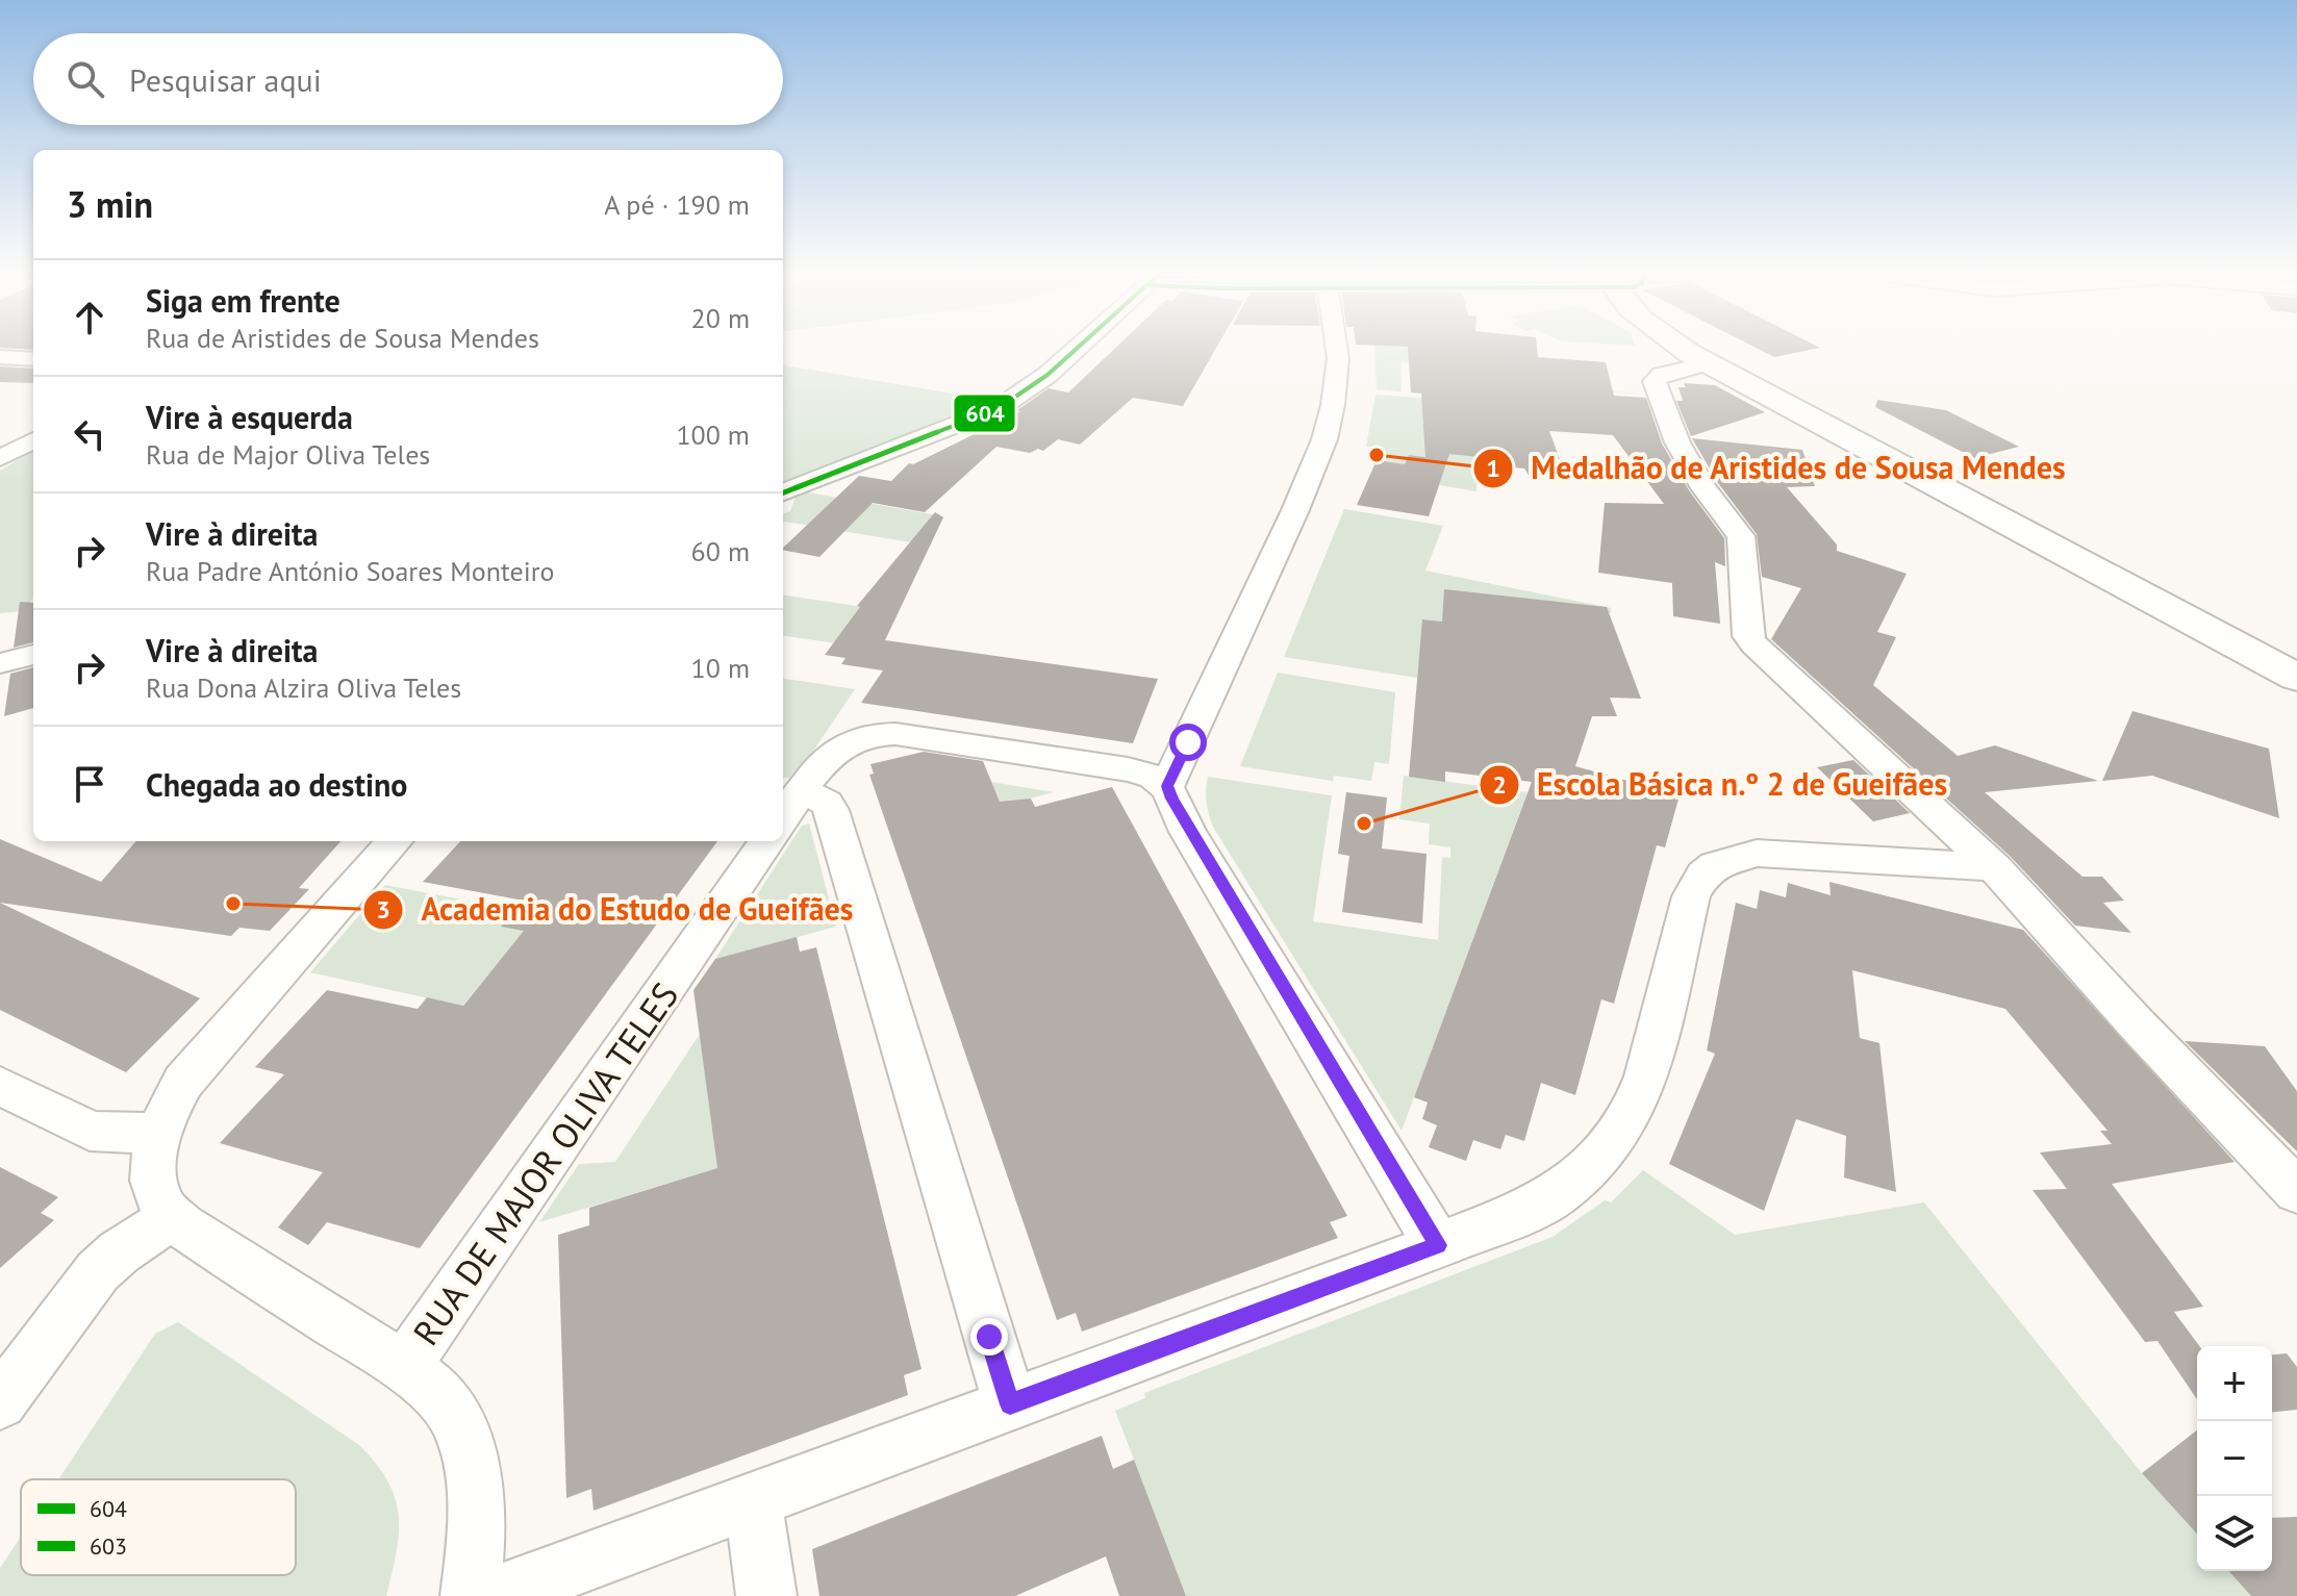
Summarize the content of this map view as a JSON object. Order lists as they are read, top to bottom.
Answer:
{
  "streets": {
    "street": ["RUA DE MAJOR OLIVA TELES"]
  },
  "places": ["Medalhão de Aristides de Sousa Mendes", "Escola Básica n.º 2 de Gueifães", "Academia do Estudo de Gueifães"],
  "lines": ["transit line 604"],
  "legend": ["604", "603"],
  "page": {
    "search": "Pesquisar aqui",
    "heading": ["3 min", "A pé · 190 m"],
    "list": [
      ["Siga em frente", "Rua de Aristides de Sousa Mendes", "20 m"],
      ["Vire à esquerda", "Rua de Major Oliva Teles", "100 m"],
      ["Vire à direita", "Rua Padre António Soares Monteiro", "60 m"],
      ["Vire à direita", "Rua Dona Alzira Oliva Teles", "10 m"],
      "Chegada ao destino"
    ],
    "map_buttons": ["+", "−"]
  }
}
